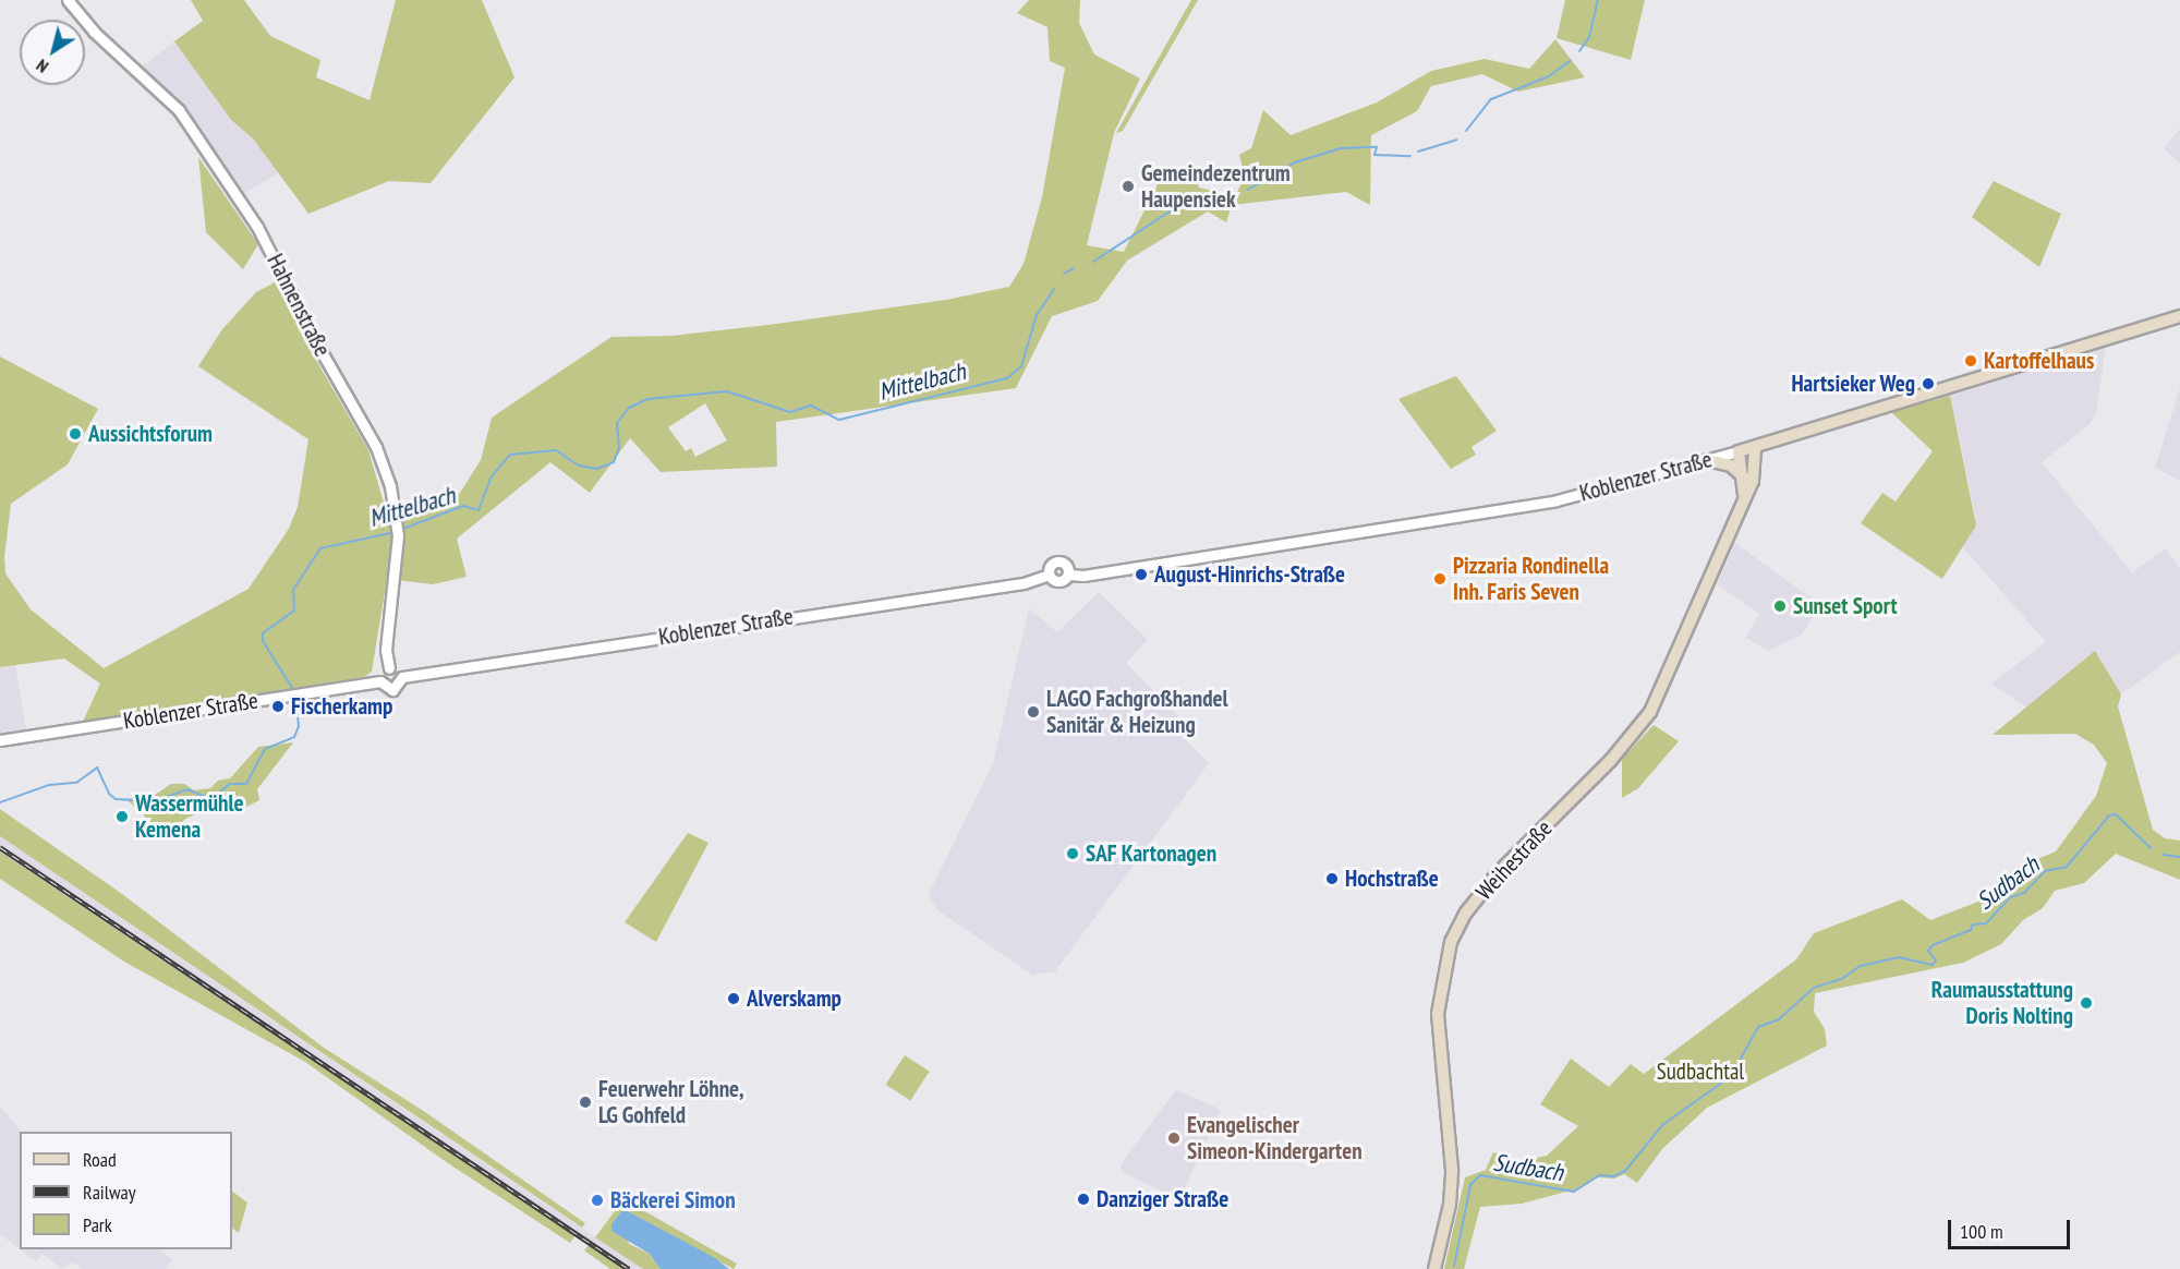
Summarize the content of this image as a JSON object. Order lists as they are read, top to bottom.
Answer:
{
  "streets": {
    "main road": ["Koblenzer Straße", "Weihestraße"],
    "street": ["Hahnenstraße"]
  },
  "crossings": [
    ["Koblenzer Straße", "Weihestraße"]
  ],
  "water": ["Mittelbach", "Sudbach"],
  "parks": ["Sudbachtal"],
  "places": [
    "Gemeindezentrum Haupensiek",
    "Kartoffelhaus",
    "Hartsieker Weg",
    "Aussichtsforum",
    "August-Hinrichs-Straße",
    "Pizzaria Rondinella Inh. Faris Seven",
    "Sunset Sport",
    "Fischerkamp",
    "LAGO Fachgroßhandel Sanitär & Heizung",
    "Wassermühle Kemena",
    "SAF Kartonagen",
    "Hochstraße",
    "Alverskamp",
    "Raumausstattung Doris Nolting",
    "Feuerwehr Löhne, LG Gohfeld",
    "Evangelischer Simeon-Kindergarten",
    "Danziger Straße",
    "Bäckerei Simon"
  ],
  "legend": ["Road", "Railway", "Park"],
  "scale_bar": "100 m",
  "north": "bottom left"
}
